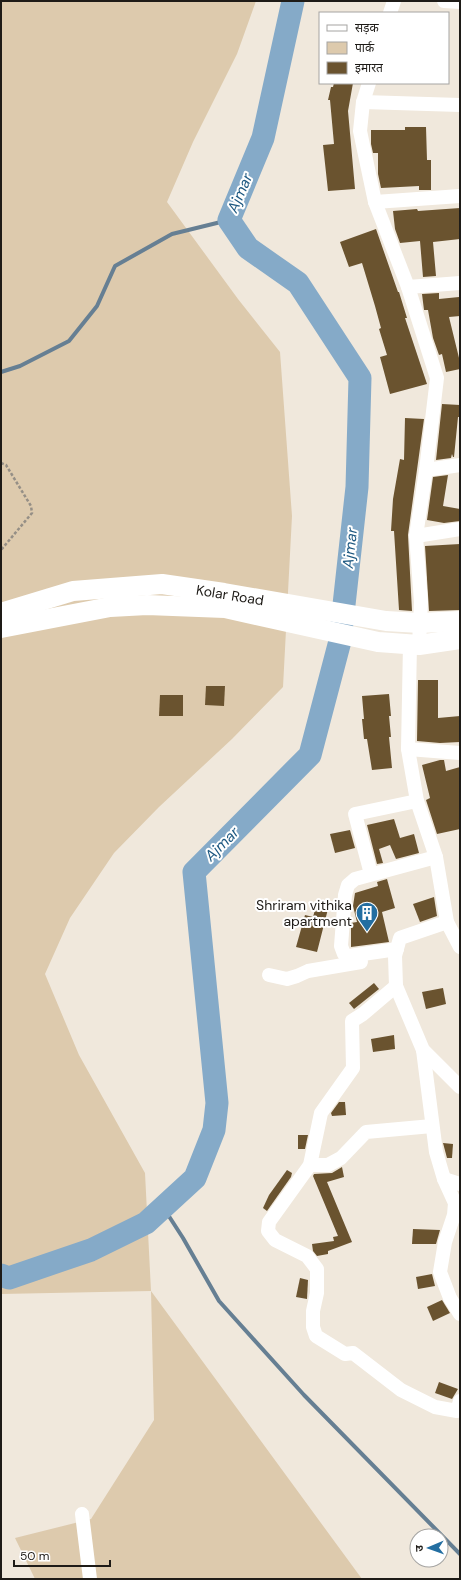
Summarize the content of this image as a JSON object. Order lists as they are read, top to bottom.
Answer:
{
  "streets": {
    "main road": ["Kolar Road"]
  },
  "water": ["Ajmar"],
  "places": {
    "building": ["Shriram vithika apartment"]
  },
  "legend": ["सड़क", "पार्क", "इमारत"],
  "scale_bar": "50 m",
  "north": "left"
}
